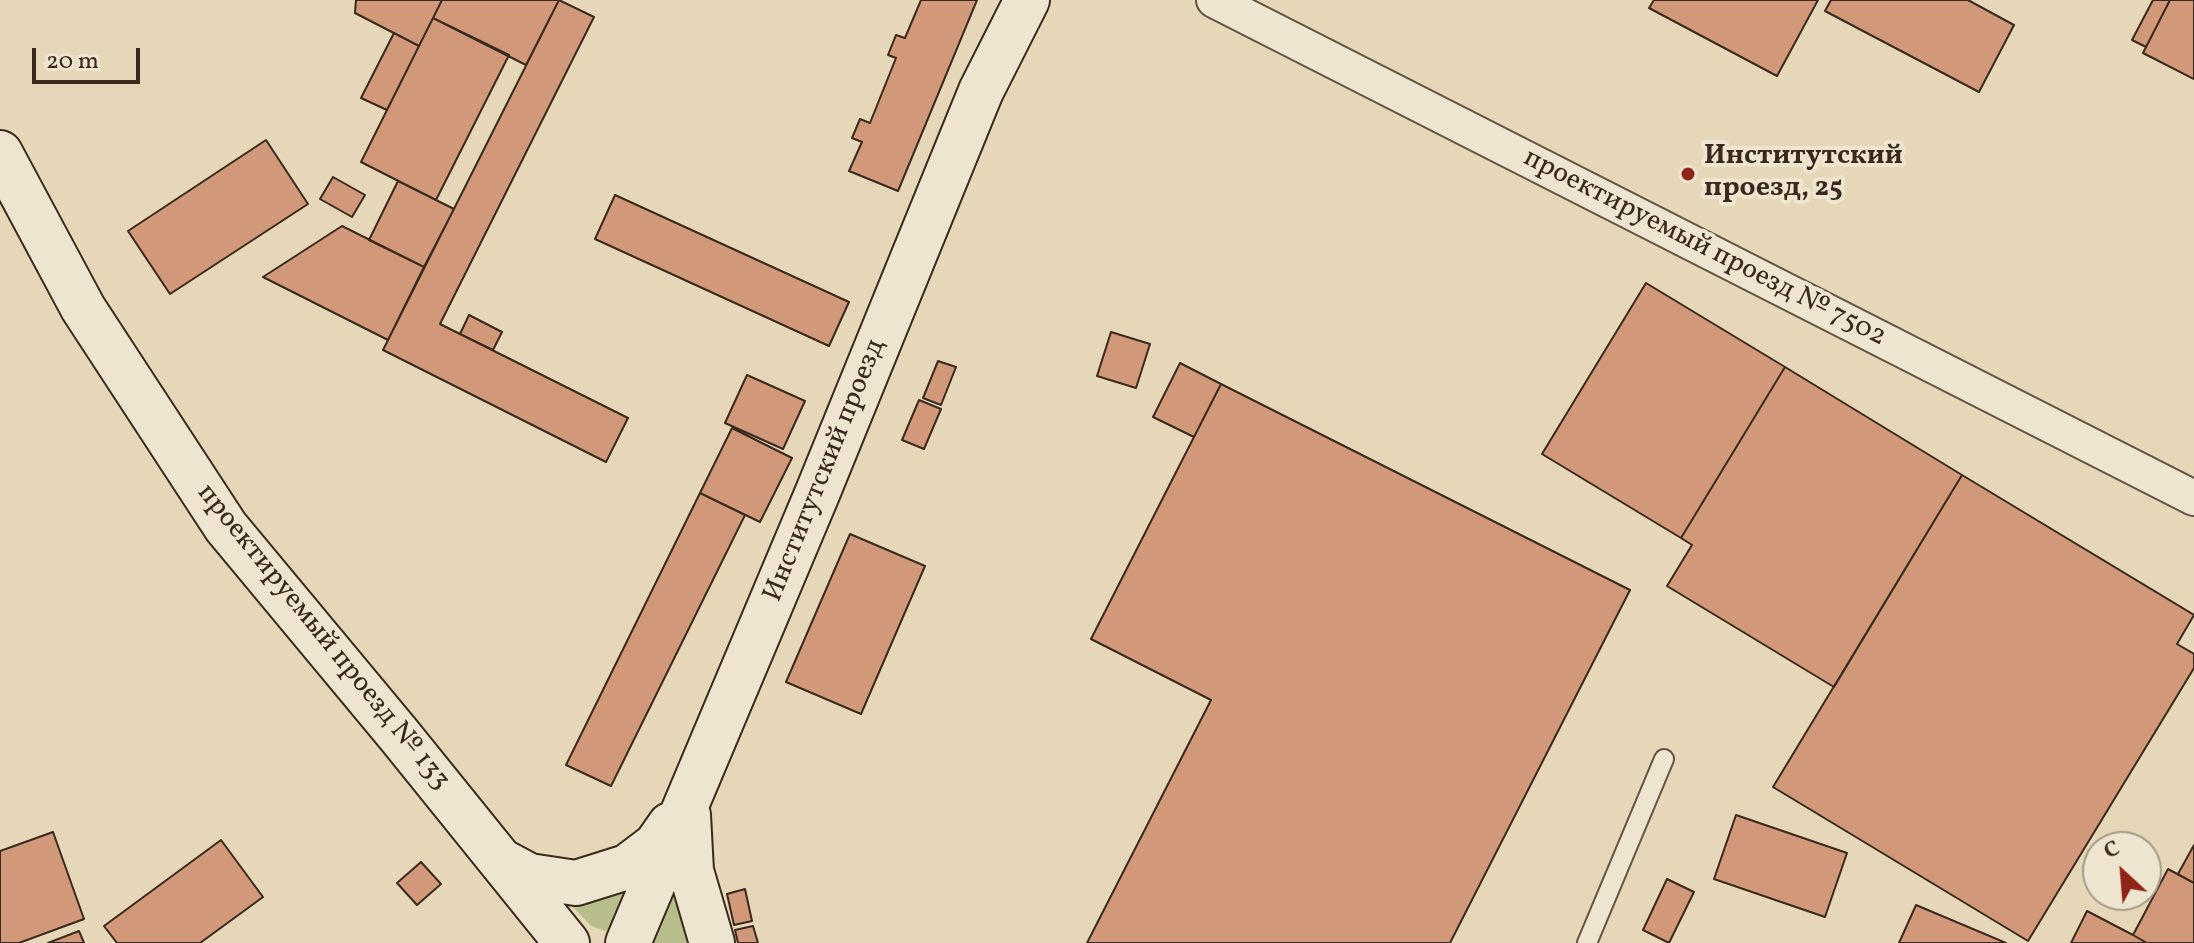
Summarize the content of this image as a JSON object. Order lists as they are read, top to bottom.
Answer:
{
  "streets": {
    "street": ["проектируемый проезд № 7502", "Институтский проезд", "проектируемый проезд № 133"]
  },
  "places": ["Институтский проезд, 25"],
  "scale_bar": "20 m",
  "north": "top left"
}
